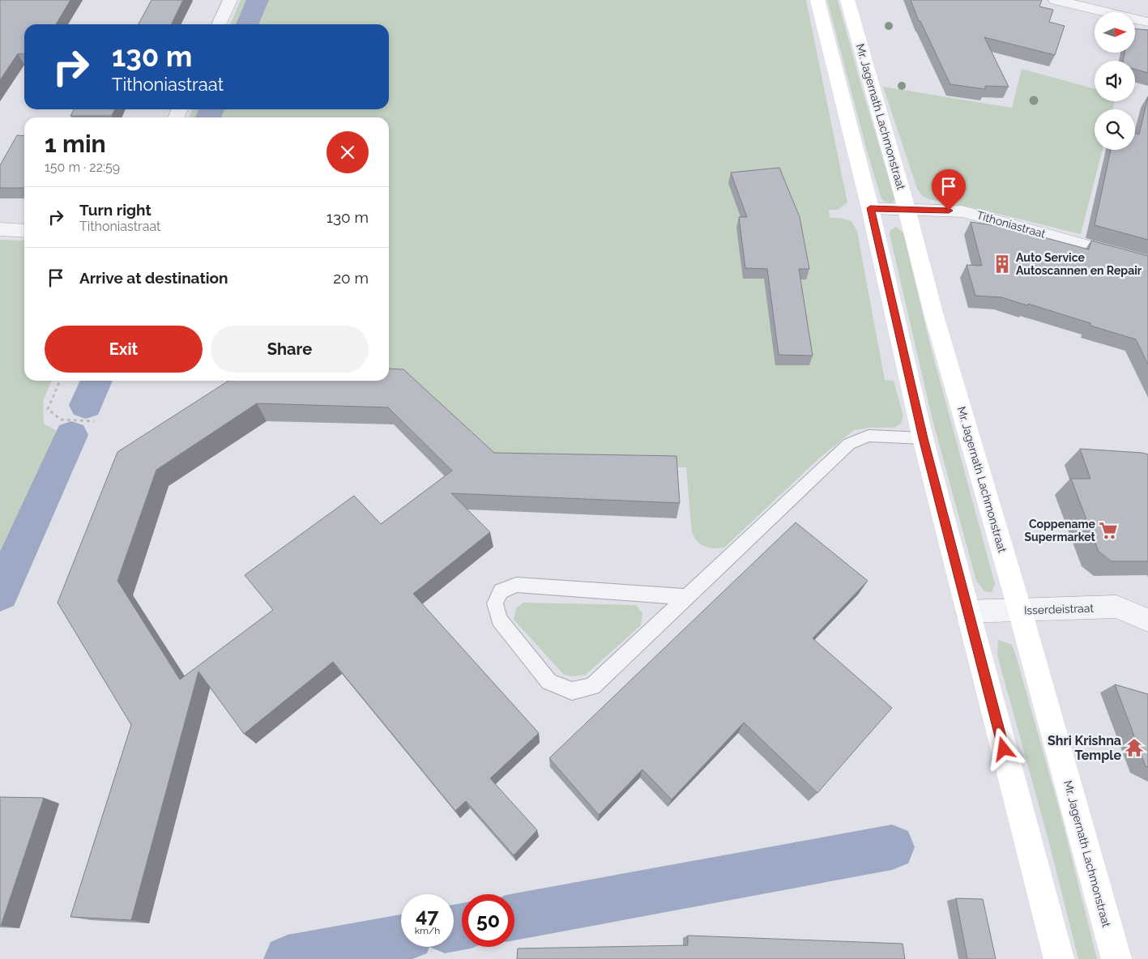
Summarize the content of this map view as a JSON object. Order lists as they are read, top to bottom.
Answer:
{
  "streets": {
    "main road": ["Mr. Jagernath Lachmonstraat"],
    "street": ["Tithoniastraat", "Isserdeistraat"]
  },
  "crossings": [
    ["Mr. Jagernath Lachmonstraat", "Tithoniastraat"],
    ["Mr. Jagernath Lachmonstraat", "Isserdeistraat"]
  ],
  "places": {
    "building": ["Auto Service Autoscannen en Repair"],
    "supermarket": ["Coppename Supermarket"],
    "temple": ["Shri Krishna Temple"]
  },
  "north": "right",
  "page": {
    "turn": ["130 m", "Tithoniastraat"],
    "heading": ["1 min", "150 m · 22:59"],
    "list": [
      {
        "name": "Turn right",
        "note": "Tithoniastraat",
        "value": "130 m"
      },
      {
        "name": "Arrive at destination",
        "value": "20 m"
      }
    ],
    "buttons": ["Exit", "Share"],
    "speed": "47 km/h",
    "limit": "50"
  }
}
